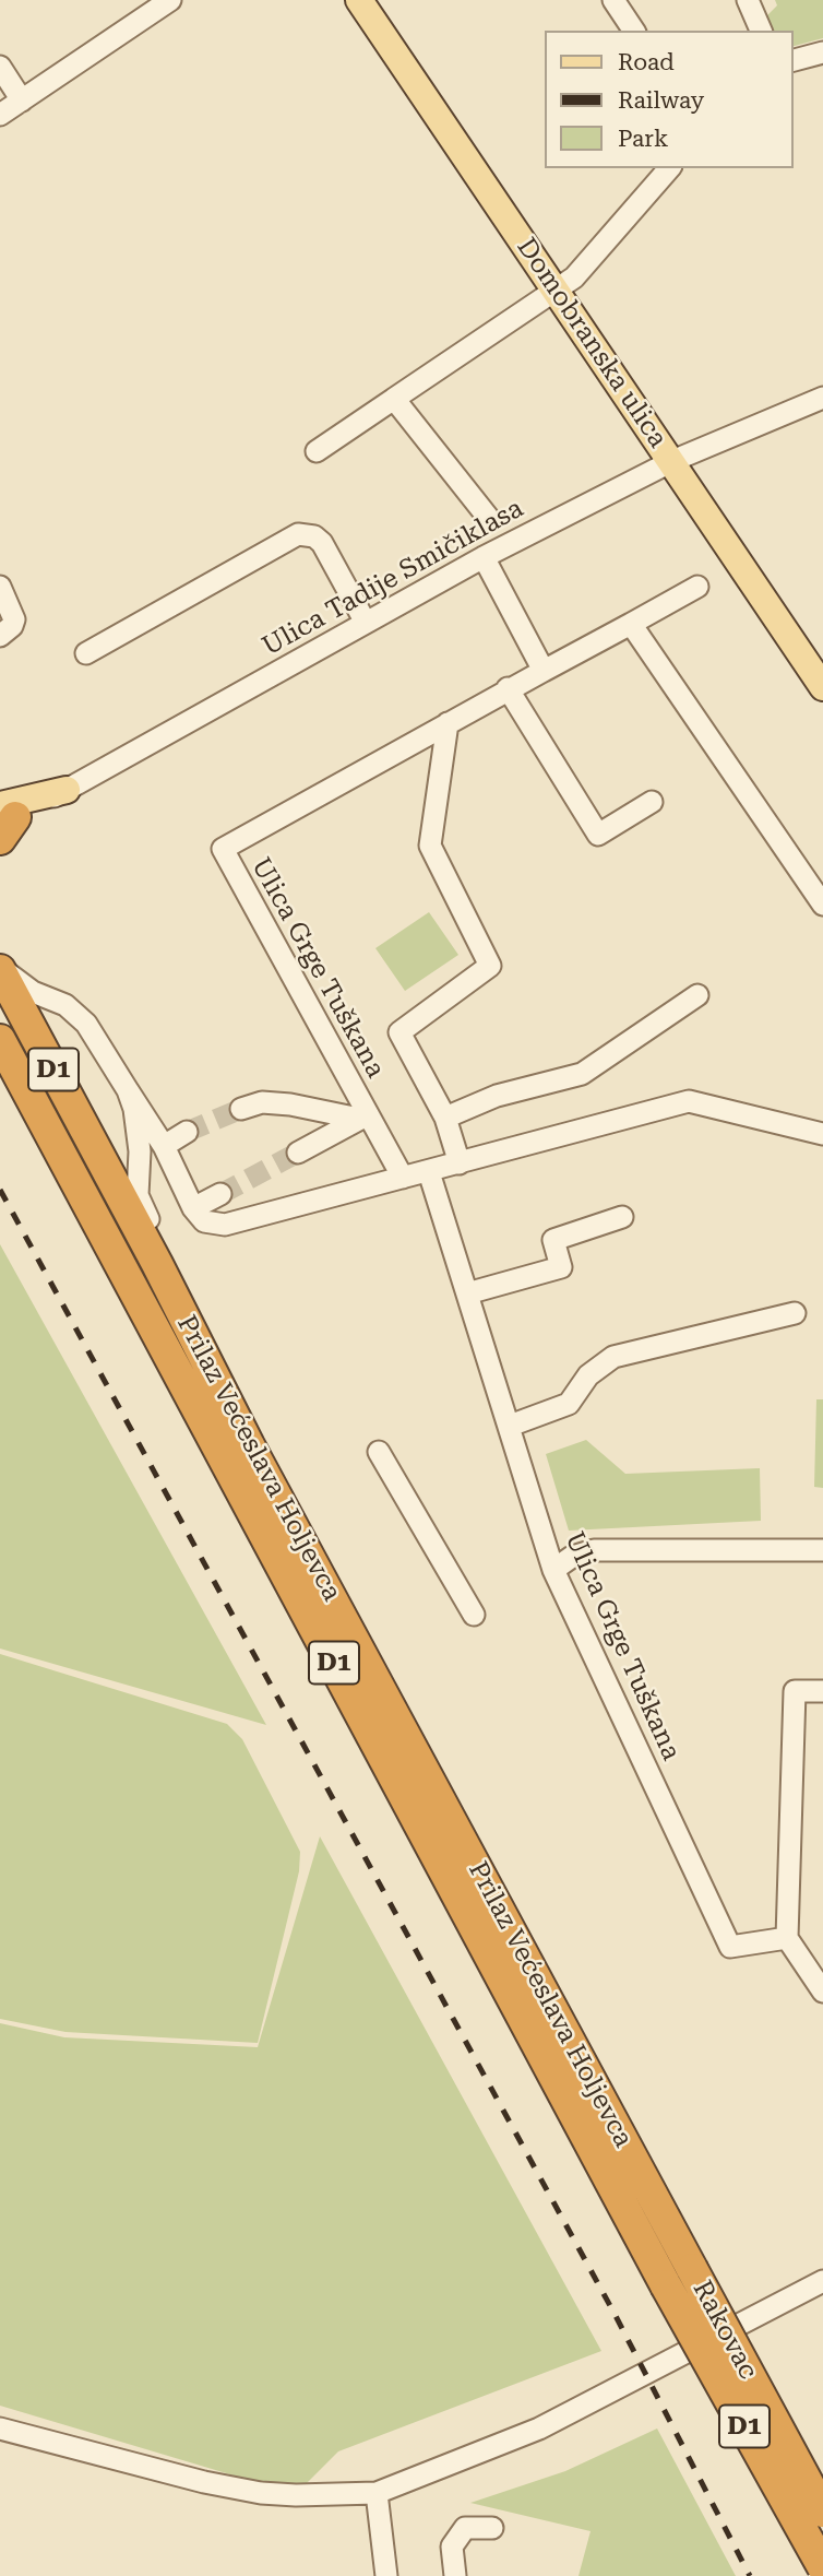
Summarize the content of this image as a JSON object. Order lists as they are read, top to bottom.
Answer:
{
  "streets": {
    "highway": ["D1", "Prilaz Većeslava Holjevca", "Rakovac"],
    "main road": ["Domobranska ulica"],
    "street": ["Ulica Tadije Smičiklasa", "Ulica Grge Tuškana"]
  },
  "crossings": [
    ["Domobranska ulica", "Ulica Tadije Smičiklasa"],
    ["Prilaz Većeslava Holjevca", "Rakovac"]
  ],
  "legend": ["Road", "Railway", "Park"]
}
